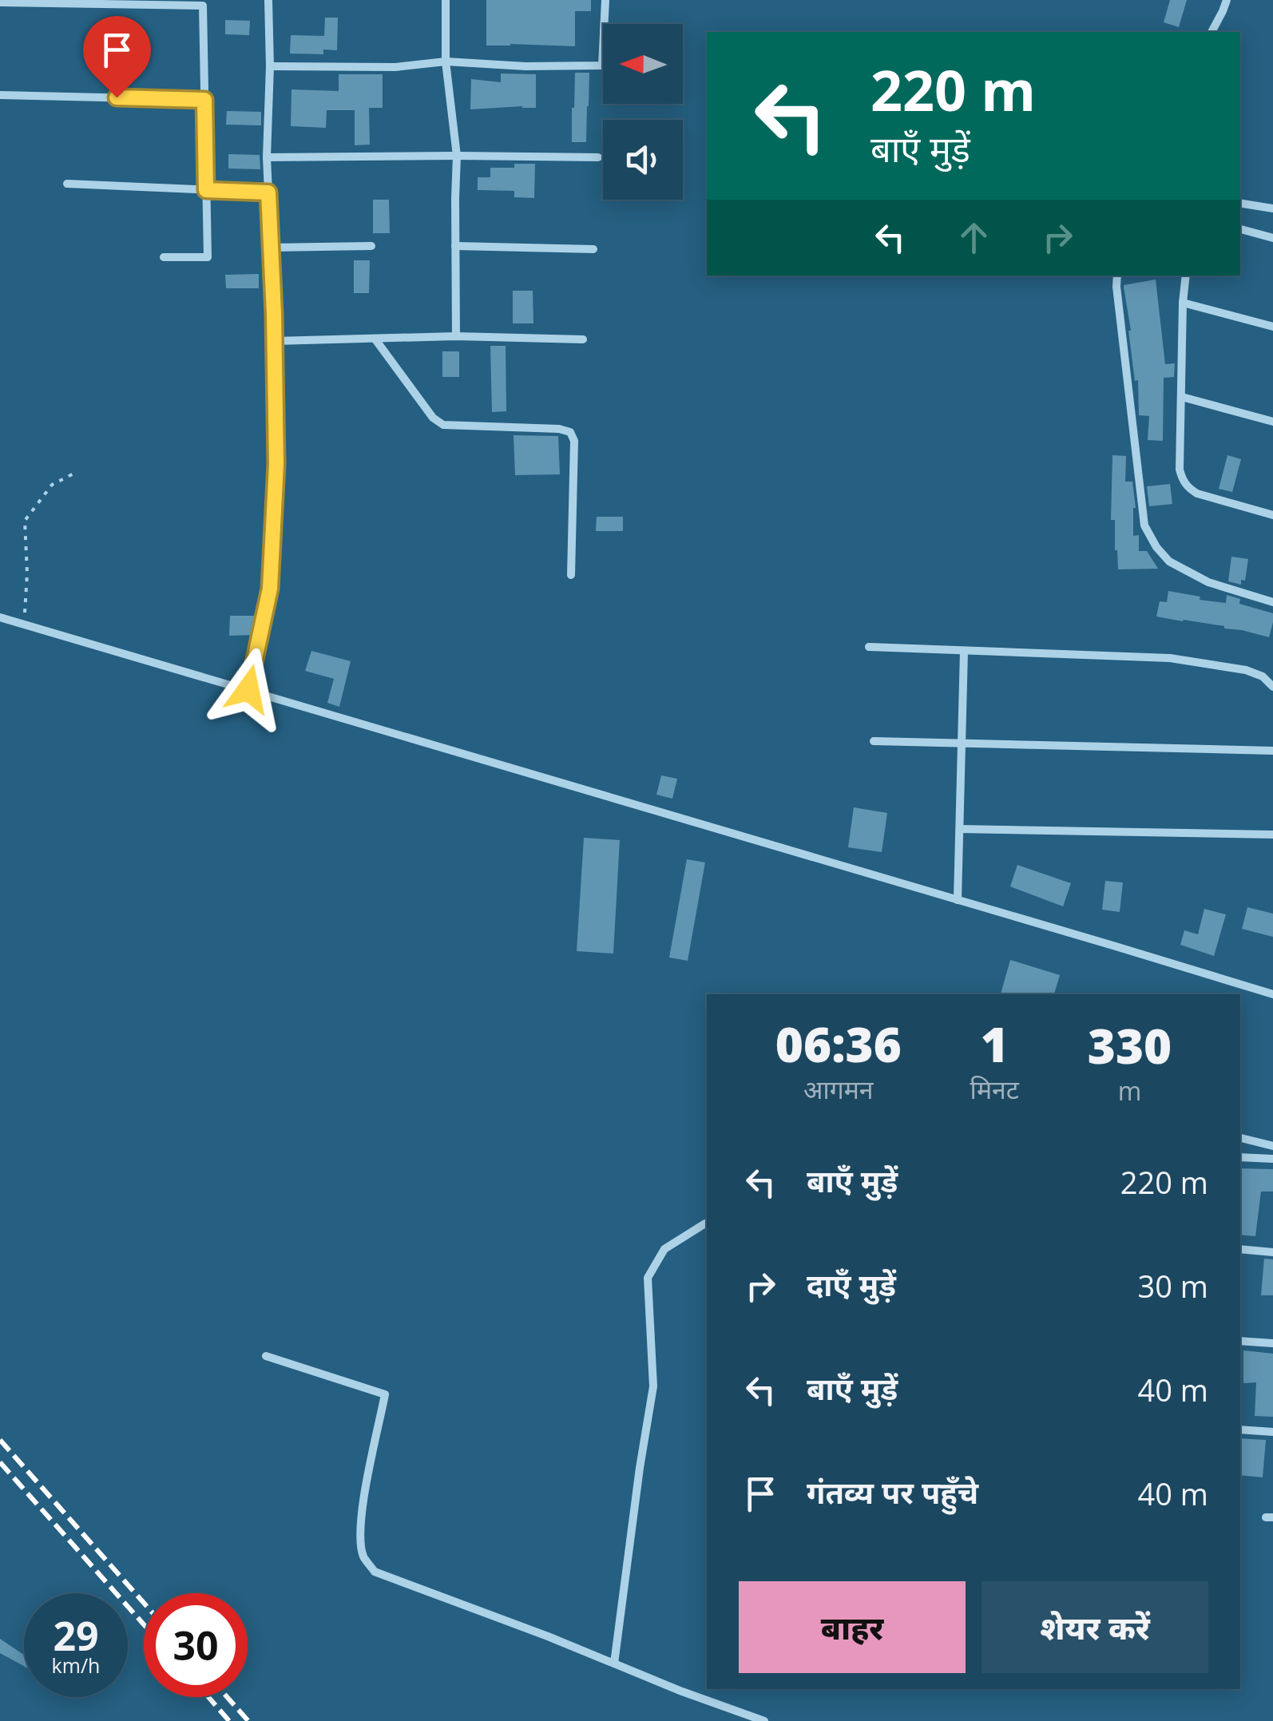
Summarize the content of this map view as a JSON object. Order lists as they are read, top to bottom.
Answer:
{
  "north": "left",
  "page": {
    "turn": ["220 m", "बाएँ मुड़ें"],
    "eta": [
      "06:36",
      "आगमन",
      "1",
      "मिनट",
      "330",
      "m"
    ],
    "list": [
      {
        "name": "बाएँ मुड़ें",
        "value": "220 m"
      },
      {
        "name": "दाएँ मुड़ें",
        "value": "30 m"
      },
      {
        "name": "बाएँ मुड़ें",
        "value": "40 m"
      },
      {
        "name": "गंतव्य पर पहुँचे",
        "value": "40 m"
      }
    ],
    "buttons": ["बाहर", "शेयर करें"],
    "speed": "29 km/h",
    "limit": "30"
  }
}
